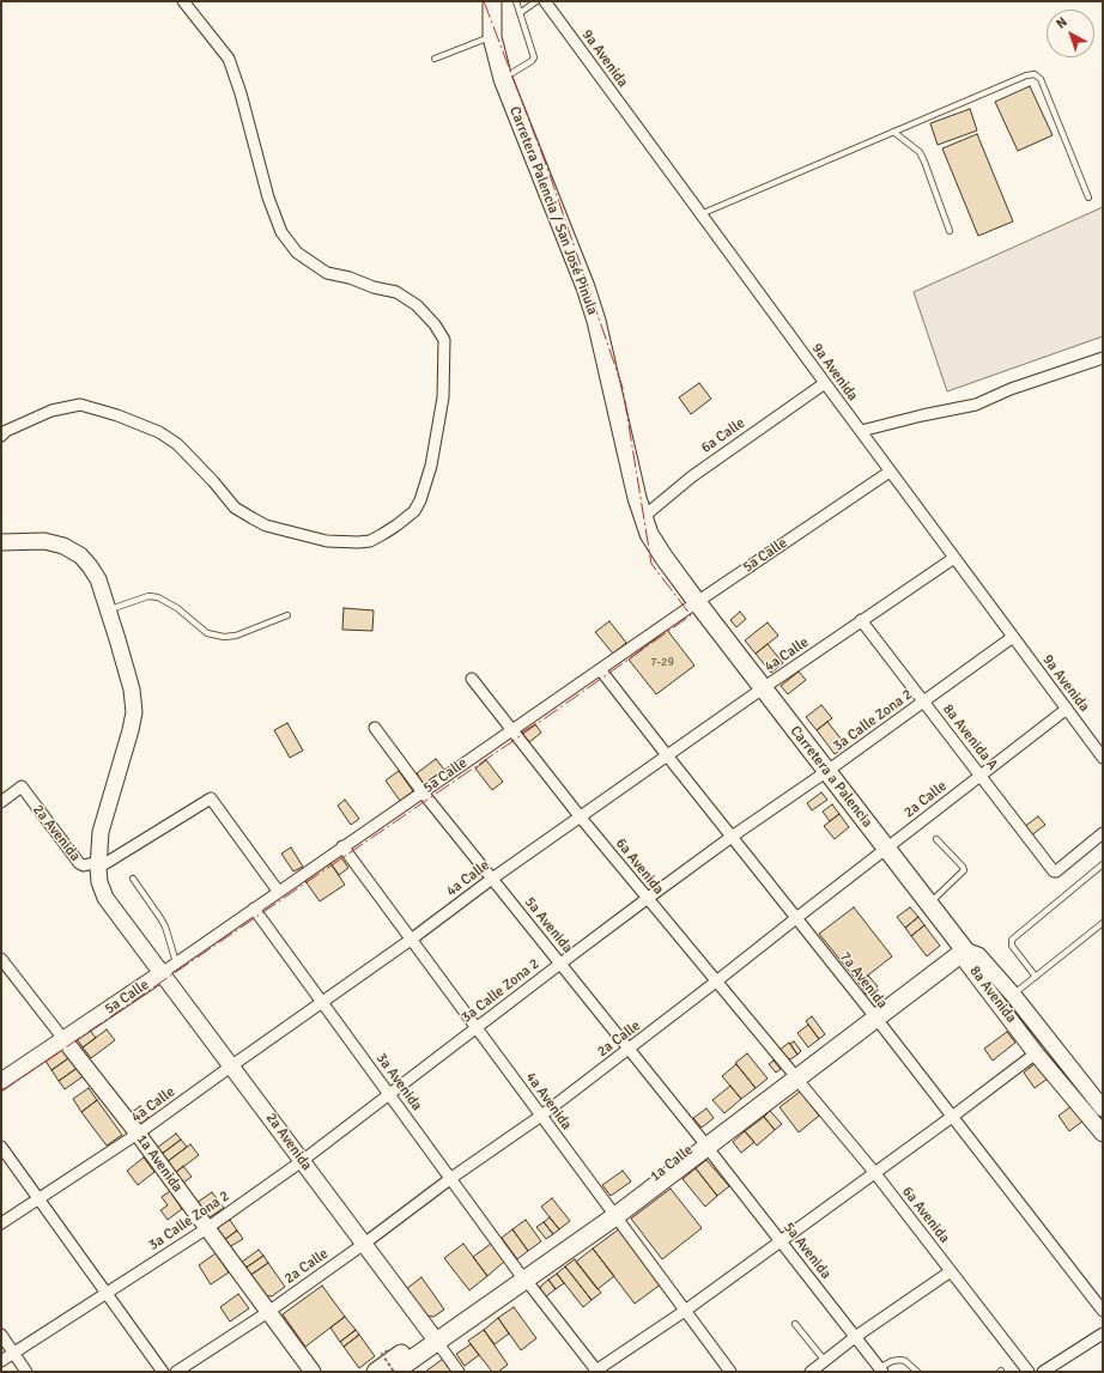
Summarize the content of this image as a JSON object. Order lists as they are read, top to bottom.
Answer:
{
  "streets": {
    "main road": ["Carretera Palencia / San José Pinula", "Carretera a Palencia", "1a Calle"],
    "street": [
      "9a Avenida",
      "6a Calle",
      "5a Calle",
      "4a Calle",
      "3a Calle Zona 2",
      "8a Avenida A",
      "2a Calle",
      "2a Avenida",
      "6a Avenida",
      "5a Avenida",
      "7a Avenida",
      "8a Avenida",
      "3a Avenida",
      "4a Avenida",
      "1a Avenida"
    ]
  },
  "crossings": [
    ["9a Avenida", "6a Calle"],
    ["9a Avenida", "5a Calle"],
    ["9a Avenida", "4a Calle"],
    ["9a Avenida", "3a Calle Zona 2"],
    ["9a Avenida", "2a Calle"],
    ["Carretera Palencia / San José Pinula", "6a Calle"],
    ["Carretera Palencia / San José Pinula", "5a Calle"],
    ["Carretera Palencia / San José Pinula", "Carretera a Palencia"],
    ["5a Calle", "Carretera a Palencia"],
    ["5a Calle", "2a Avenida"],
    ["5a Calle", "6a Avenida"],
    ["5a Calle", "5a Avenida"],
    ["5a Calle", "7a Avenida"],
    ["5a Calle", "3a Avenida"],
    ["5a Calle", "4a Avenida"],
    ["5a Calle", "1a Avenida"],
    ["4a Calle", "8a Avenida A"],
    ["4a Calle", "Carretera a Palencia"],
    ["4a Calle", "2a Avenida"],
    ["4a Calle", "6a Avenida"],
    ["4a Calle", "5a Avenida"],
    ["4a Calle", "7a Avenida"],
    ["4a Calle", "3a Avenida"],
    ["4a Calle", "4a Avenida"],
    ["4a Calle", "1a Avenida"],
    ["3a Calle Zona 2", "8a Avenida A"],
    ["3a Calle Zona 2", "Carretera a Palencia"],
    ["3a Calle Zona 2", "2a Avenida"],
    ["3a Calle Zona 2", "6a Avenida"],
    ["3a Calle Zona 2", "5a Avenida"],
    ["3a Calle Zona 2", "7a Avenida"],
    ["3a Calle Zona 2", "3a Avenida"],
    ["3a Calle Zona 2", "4a Avenida"],
    ["3a Calle Zona 2", "1a Avenida"],
    ["8a Avenida A", "2a Calle"],
    ["Carretera a Palencia", "2a Calle"],
    ["Carretera a Palencia", "8a Avenida"],
    ["Carretera a Palencia", "1a Calle"],
    ["2a Calle", "2a Avenida"],
    ["2a Calle", "6a Avenida"],
    ["2a Calle", "5a Avenida"],
    ["2a Calle", "7a Avenida"],
    ["2a Calle", "3a Avenida"],
    ["2a Calle", "4a Avenida"],
    ["2a Calle", "1a Avenida"],
    ["2a Avenida", "1a Calle"],
    ["6a Avenida", "1a Calle"],
    ["5a Avenida", "1a Calle"],
    ["7a Avenida", "1a Calle"],
    ["8a Avenida", "1a Calle"],
    ["3a Avenida", "1a Calle"],
    ["4a Avenida", "1a Calle"]
  ],
  "house_numbers": ["7-29"],
  "north": "top left"
}
